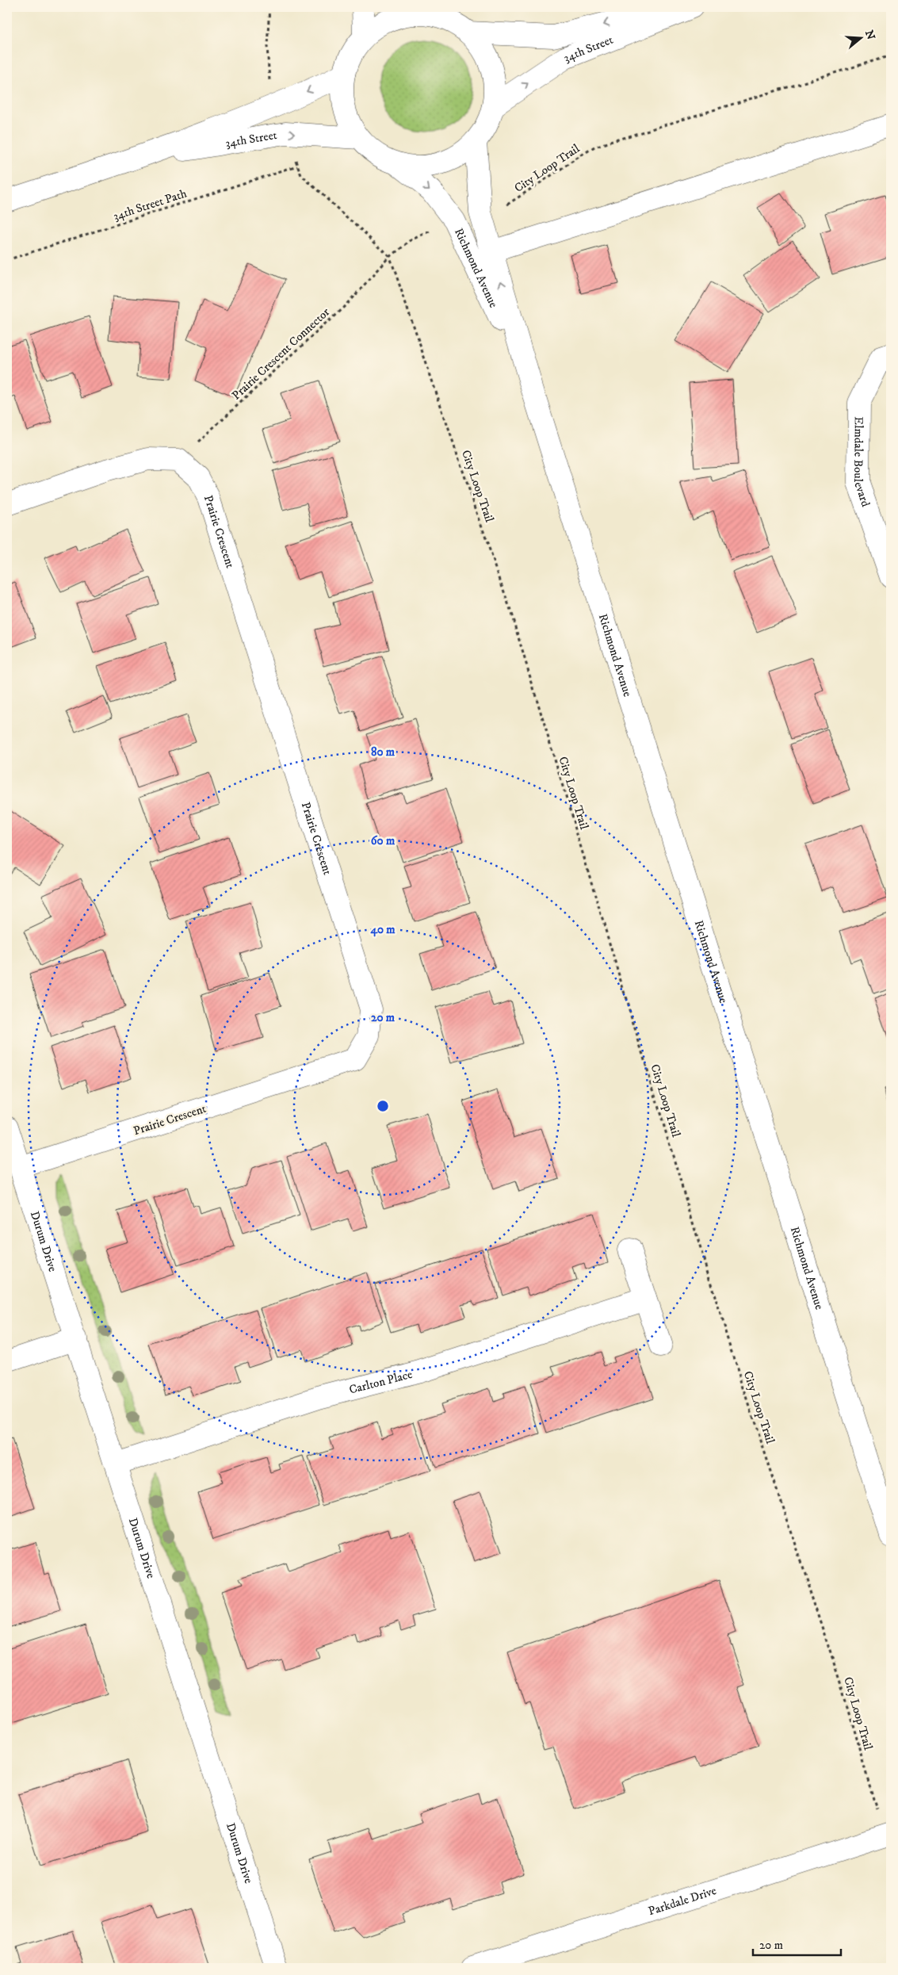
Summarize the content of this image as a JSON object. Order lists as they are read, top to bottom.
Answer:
{
  "streets": {
    "street": [
      "34th Street",
      "Richmond Avenue",
      "Elmdale Boulevard",
      "Prairie Crescent",
      "Durum Drive",
      "Carlton Place",
      "Parkdale Drive"
    ],
    "path": ["City Loop Trail", "34th Street Path", "Prairie Crescent Connector"]
  },
  "crossings": [
    ["City Loop Trail", "Richmond Avenue"],
    ["City Loop Trail", "Prairie Crescent Connector"],
    ["City Loop Trail", "Parkdale Drive"],
    ["Prairie Crescent Connector", "Prairie Crescent"],
    ["Prairie Crescent", "Durum Drive"],
    ["Durum Drive", "Carlton Place"]
  ],
  "scale_bar": "20 m",
  "north": "right",
  "rings": [
    "80 m",
    "60 m",
    "40 m",
    "20 m"
  ]
}
